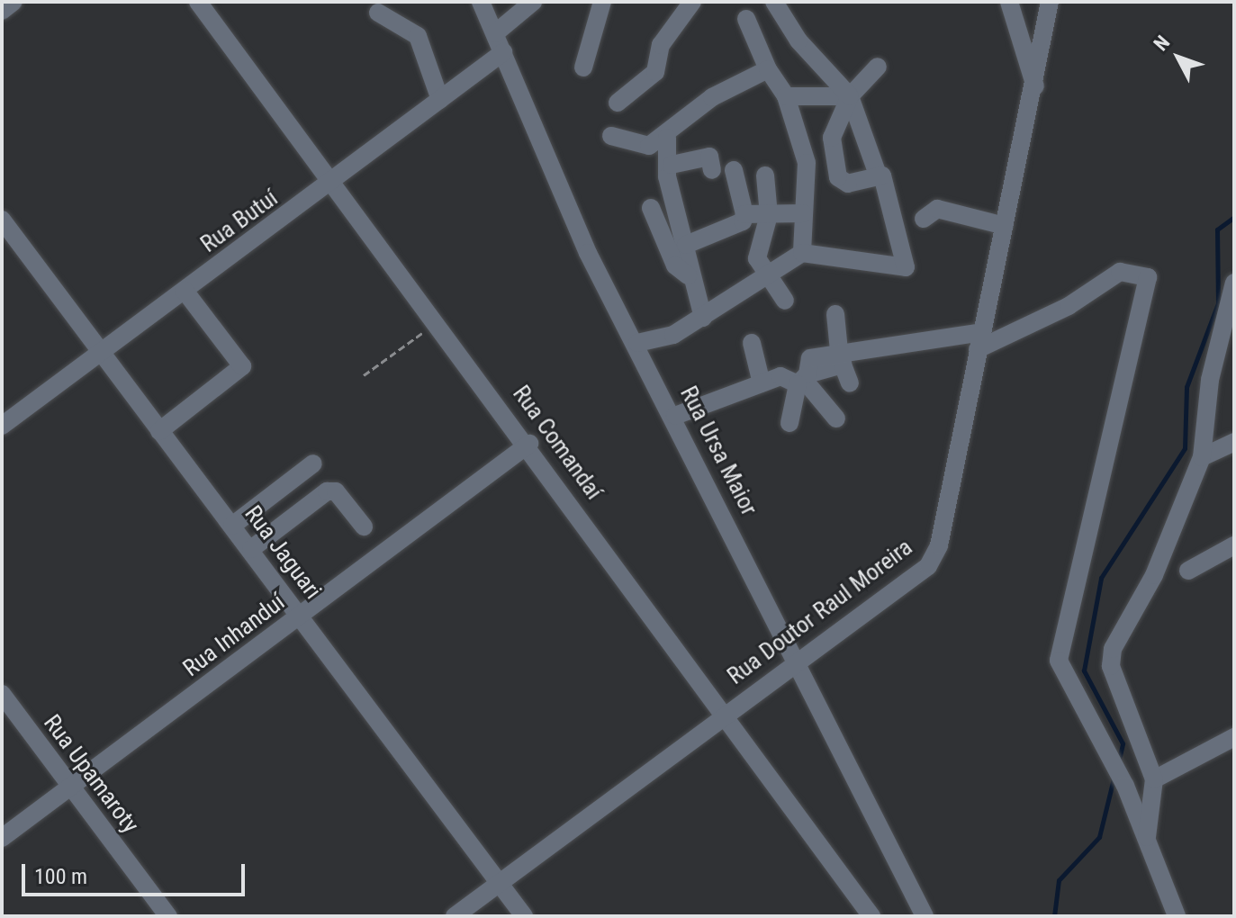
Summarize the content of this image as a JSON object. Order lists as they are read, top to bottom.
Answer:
{
  "streets": {
    "street": [
      "Rua Butuí",
      "Rua Comandaí",
      "Rua Ursa Maior",
      "Rua Jaguari",
      "Rua Doutor Raul Moreira",
      "Rua Inhanduí",
      "Rua Upamaroty"
    ]
  },
  "crossings": [
    ["Rua Butuí", "Rua Comandaí"],
    ["Rua Butuí", "Rua Ursa Maior"],
    ["Rua Butuí", "Rua Jaguari"],
    ["Rua Comandaí", "Rua Doutor Raul Moreira"],
    ["Rua Comandaí", "Rua Inhanduí"],
    ["Rua Ursa Maior", "Rua Doutor Raul Moreira"],
    ["Rua Jaguari", "Rua Doutor Raul Moreira"],
    ["Rua Jaguari", "Rua Inhanduí"],
    ["Rua Inhanduí", "Rua Upamaroty"]
  ],
  "scale_bar": "100 m",
  "north": "top left"
}
